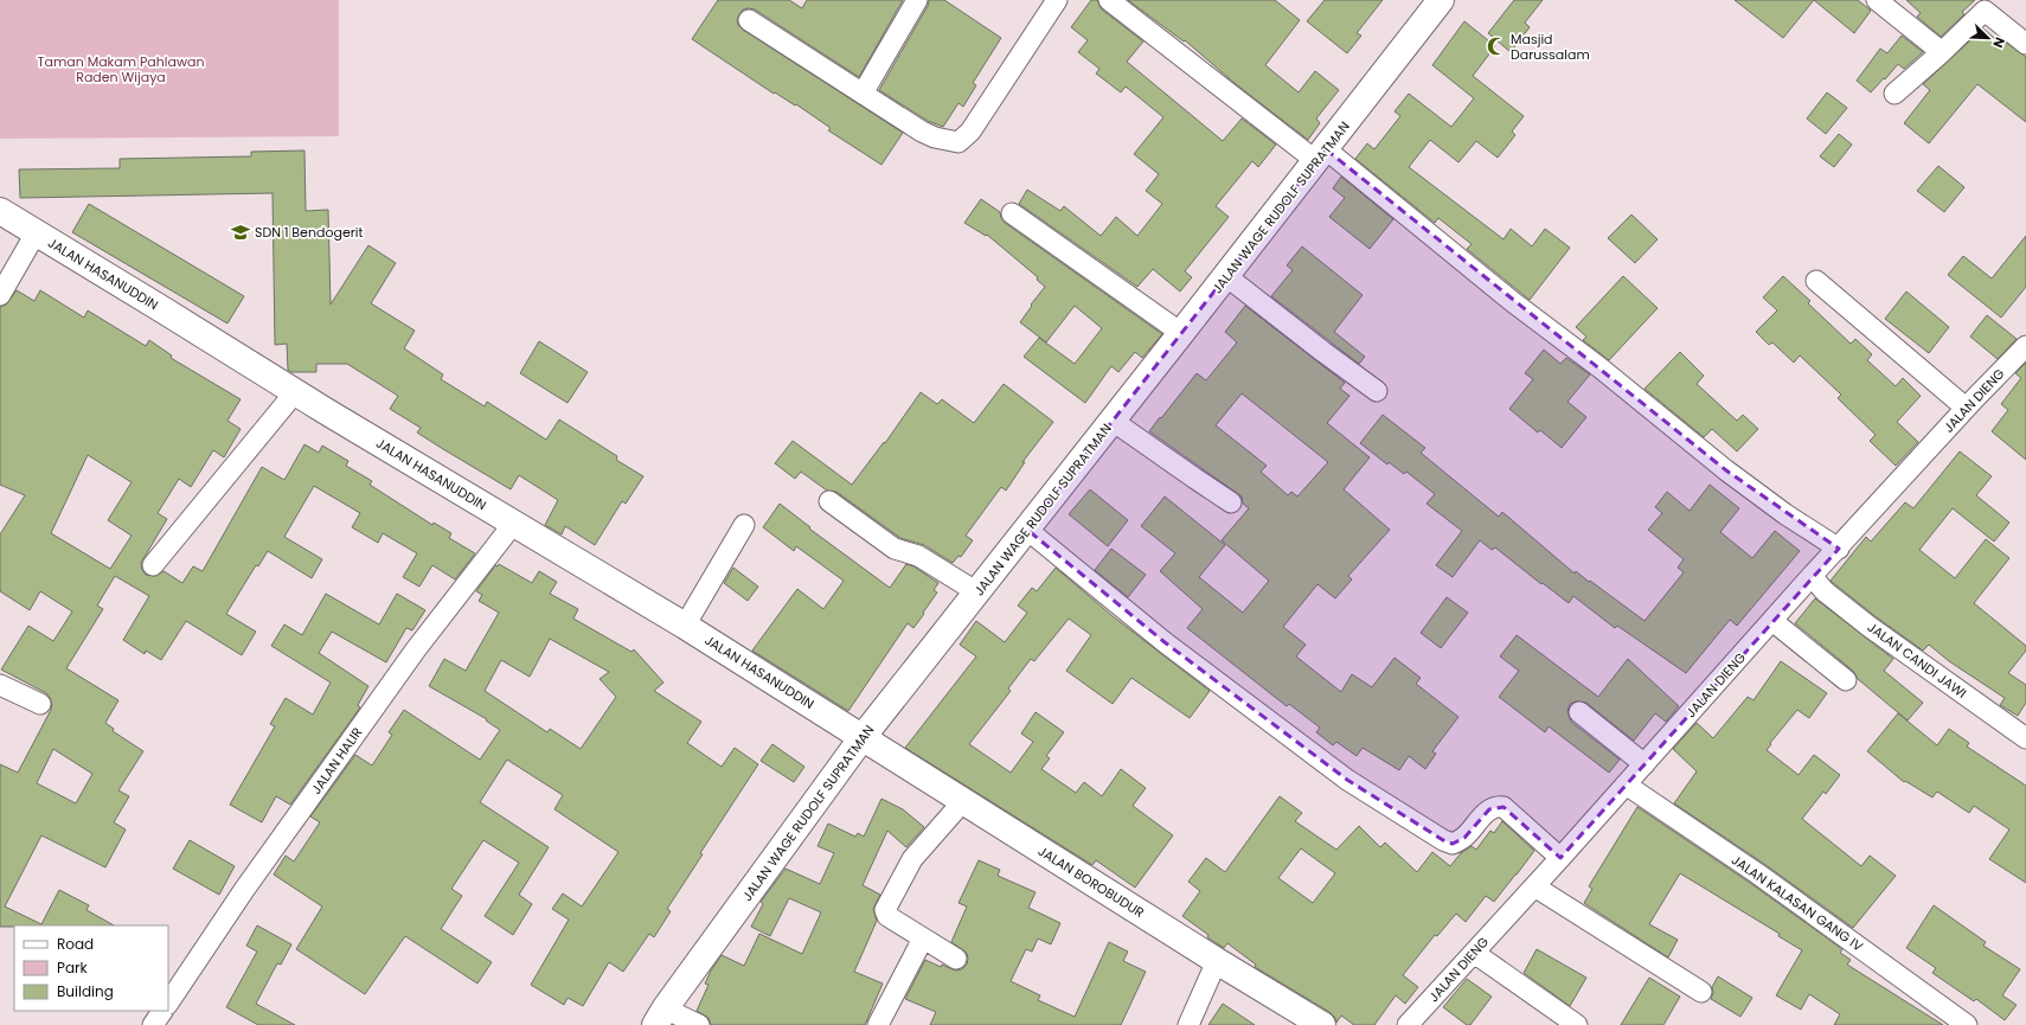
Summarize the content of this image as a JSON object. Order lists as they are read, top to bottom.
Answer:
{
  "streets": {
    "street": [
      "JALAN WAGE RUDOLF SUPRATMAN",
      "JALAN HASANUDDIN",
      "JALAN DIENG",
      "JALAN CANDI JAWI",
      "JALAN HALIR",
      "JALAN BOROBUDUR",
      "JALAN KALASAN GANG IV"
    ]
  },
  "crossings": [
    ["JALAN WAGE RUDOLF SUPRATMAN", "JALAN HASANUDDIN"],
    ["JALAN WAGE RUDOLF SUPRATMAN", "JALAN BOROBUDUR"],
    ["JALAN HASANUDDIN", "JALAN HALIR"],
    ["JALAN HASANUDDIN", "JALAN BOROBUDUR"],
    ["JALAN DIENG", "JALAN CANDI JAWI"],
    ["JALAN DIENG", "JALAN KALASAN GANG IV"]
  ],
  "parks": ["Taman Makam Pahlawan Raden Wijaya"],
  "places": {
    "mosque": ["Masjid Darussalam"],
    "school or university": ["SDN 1 Bendogerit"]
  },
  "legend": ["Road", "Park", "Building"],
  "north": "bottom right"
}
